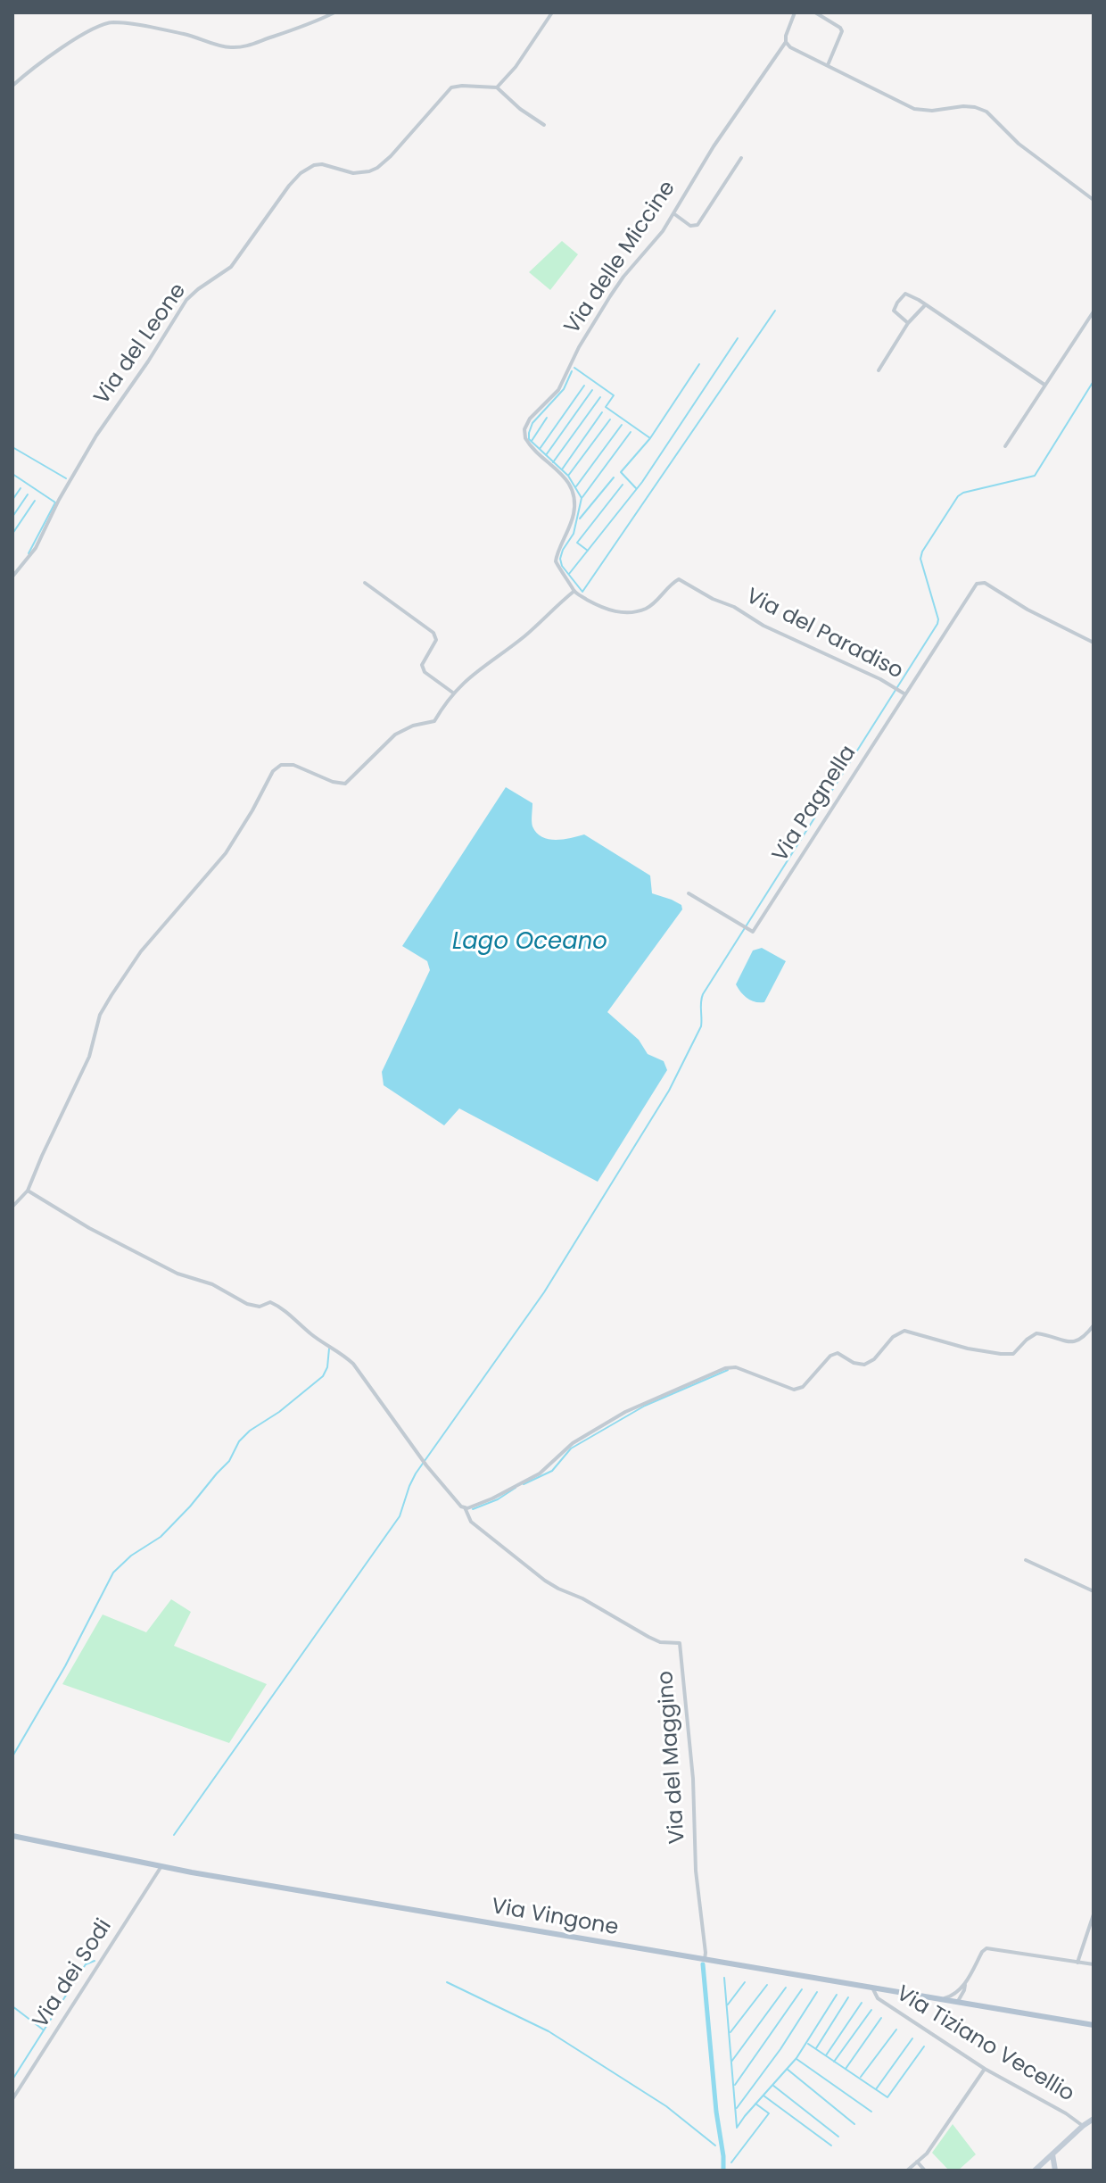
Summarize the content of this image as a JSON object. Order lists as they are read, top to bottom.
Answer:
{
  "streets": {
    "main road": ["Via Vingone"],
    "street": [
      "Via delle Miccine",
      "Via del Leone",
      "Via del Paradiso",
      "Via Pagnella",
      "Via del Maggino",
      "Via dei Sodi",
      "Via Tiziano Vecellio"
    ]
  },
  "crossings": [
    ["Via delle Miccine", "Via del Paradiso"],
    ["Via del Paradiso", "Via Pagnella"],
    ["Via del Maggino", "Via Vingone"],
    ["Via Vingone", "Via dei Sodi"],
    ["Via Vingone", "Via Tiziano Vecellio"]
  ],
  "water": ["Lago Oceano"]
}
